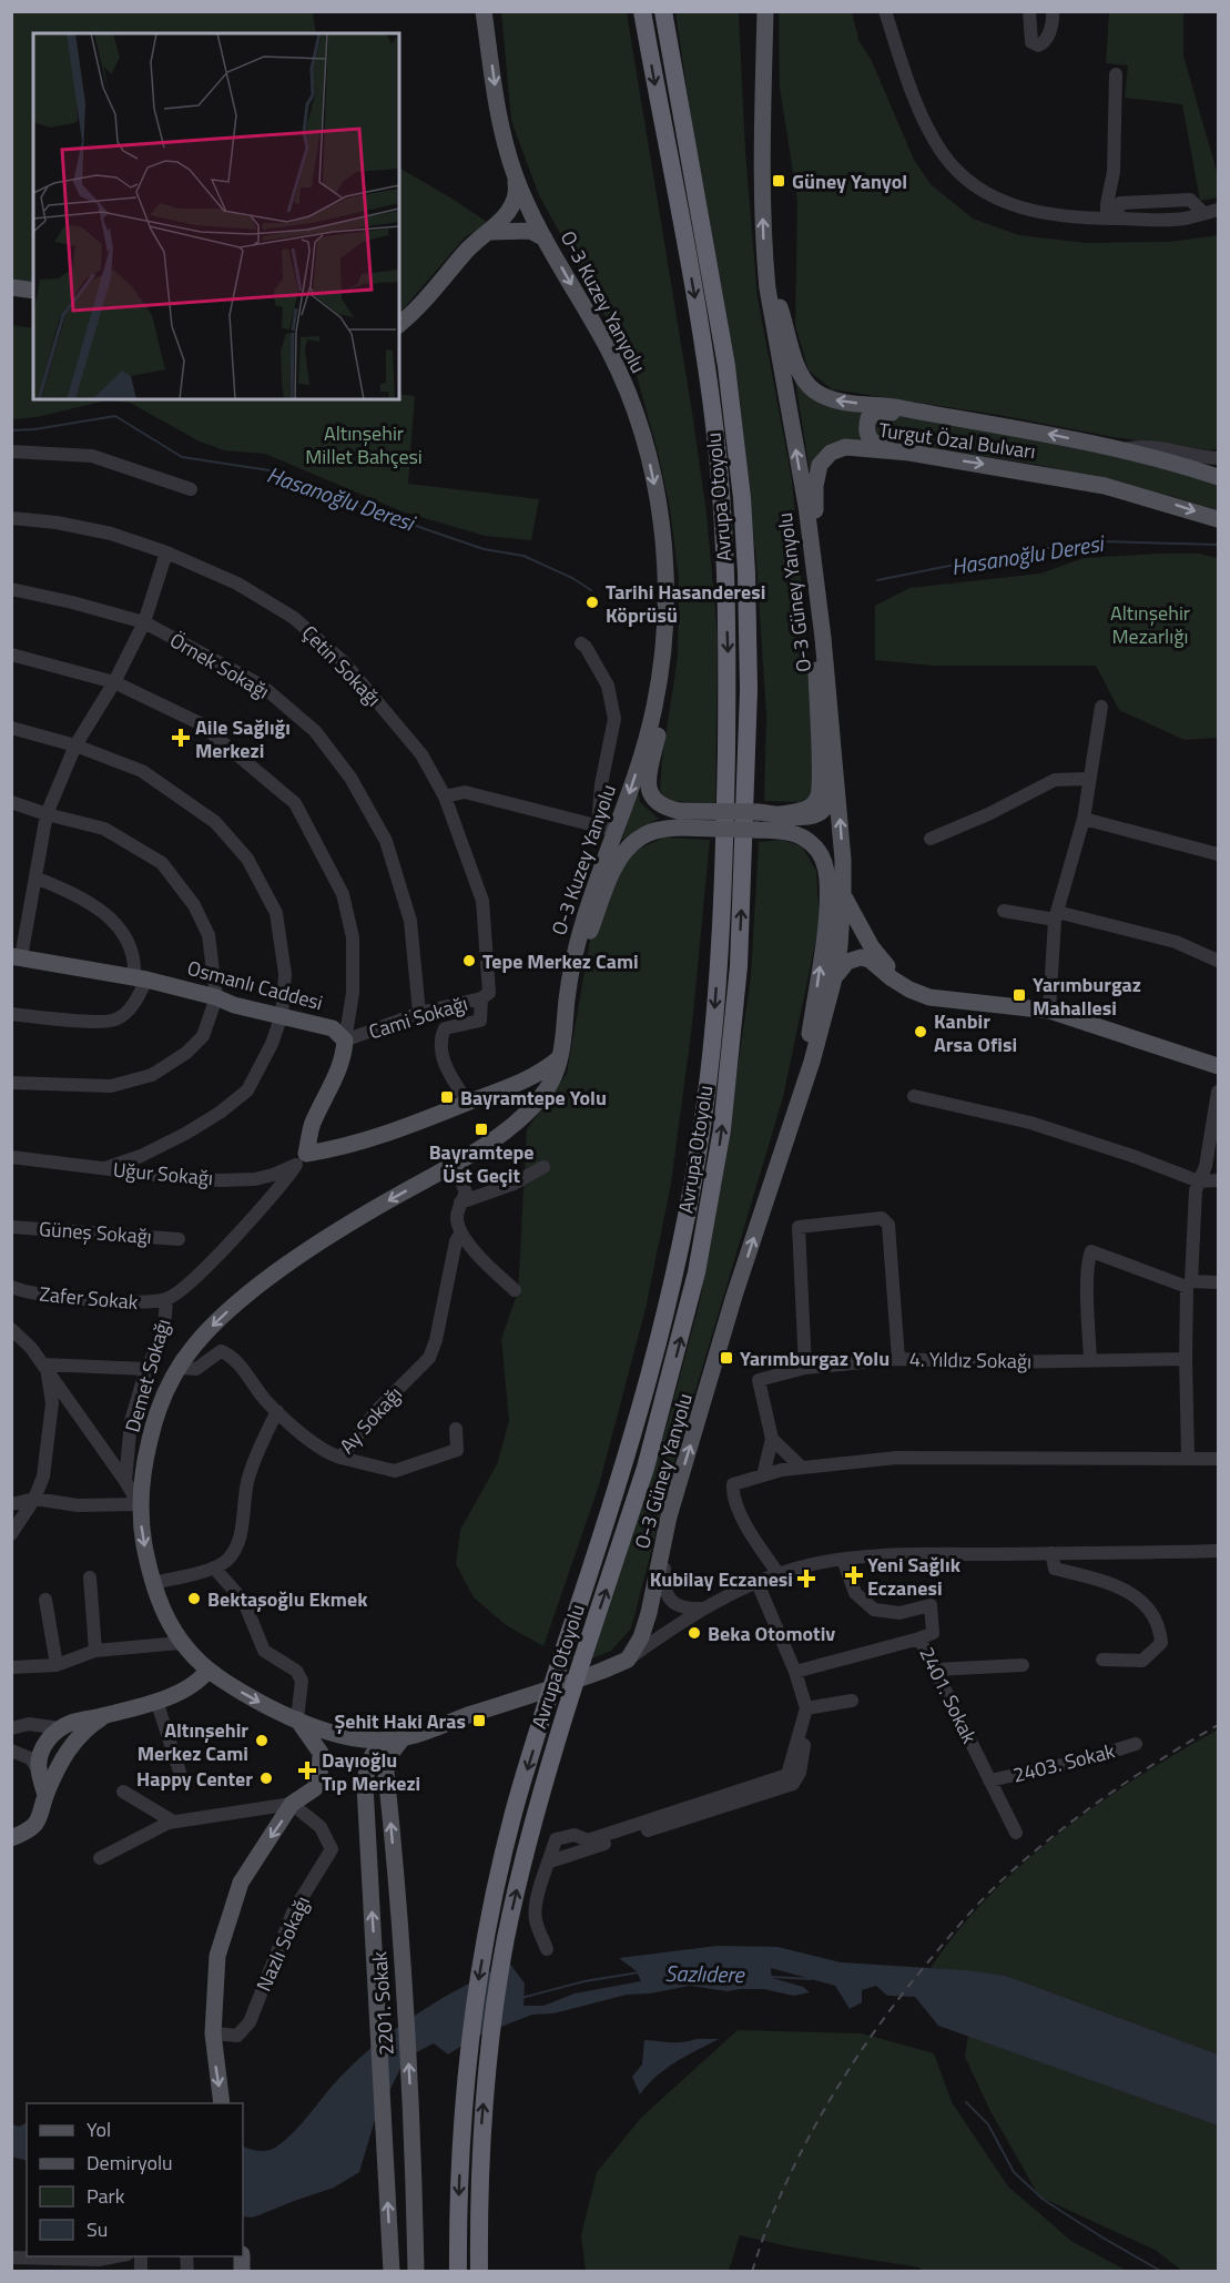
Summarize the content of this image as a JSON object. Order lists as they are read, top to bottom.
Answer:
{
  "streets": {
    "highway": ["Avrupa Otoyolu"],
    "main road": [
      "O-3 Kuzey Yanyolu",
      "Turgut Özal Bulvarı",
      "O-3 Güney Yanyolu",
      "Osmanlı Caddesi",
      "2201. Sokak"
    ],
    "street": [
      "Örnek Sokağı",
      "Çetin Sokağı",
      "Cami Sokağı",
      "Uğur Sokağı",
      "Güneş Sokağı",
      "Zafer Sokak",
      "4. Yıldız Sokağı",
      "Demet Sokağı",
      "Ay Sokağı",
      "2401. Sokak",
      "2403. Sokak",
      "Nazlı Sokağı"
    ]
  },
  "crossings": [
    ["O-3 Kuzey Yanyolu", "Ay Sokağı"],
    ["O-3 Kuzey Yanyolu", "2201. Sokak"],
    ["Turgut Özal Bulvarı", "O-3 Güney Yanyolu"],
    ["Örnek Sokağı", "Cami Sokağı"],
    ["Çetin Sokağı", "Cami Sokağı"],
    ["Osmanlı Caddesi", "Cami Sokağı"],
    ["Uğur Sokağı", "Demet Sokağı"],
    ["Zafer Sokak", "Demet Sokağı"],
    ["2401. Sokak", "2403. Sokak"]
  ],
  "one_way": ["O-3 Kuzey Yanyolu", "O-3 Güney Yanyolu", "2201. Sokak"],
  "water": ["Hasanoğlu Deresi", "Sazlıdere"],
  "parks": ["Altınşehir Millet Bahçesi", "Altınşehir Mezarlığı"],
  "places": {
    "transit": [
      "Güney Yanyol",
      "Yarımburgaz Mahallesi",
      "Bayramtepe Yolu",
      "Bayramtepe Üst Geçit",
      "Yarımburgaz Yolu",
      "Şehit Haki Aras"
    ],
    "other": [
      "Tarihi Hasanderesi Köprüsü",
      "Tepe Merkez Cami",
      "Kanbir Arsa Ofisi",
      "Bektaşoğlu Ekmek",
      "Beka Otomotiv",
      "Altınşehir Merkez Cami",
      "Happy Center"
    ],
    "health": [
      "Aile Sağlığı Merkezi",
      "Yeni Sağlık Eczanesi",
      "Kubilay Eczanesi",
      "Dayıoğlu Tıp Merkezi"
    ]
  },
  "legend": [
    "Yol",
    "Demiryolu",
    "Park",
    "Su"
  ]
}
